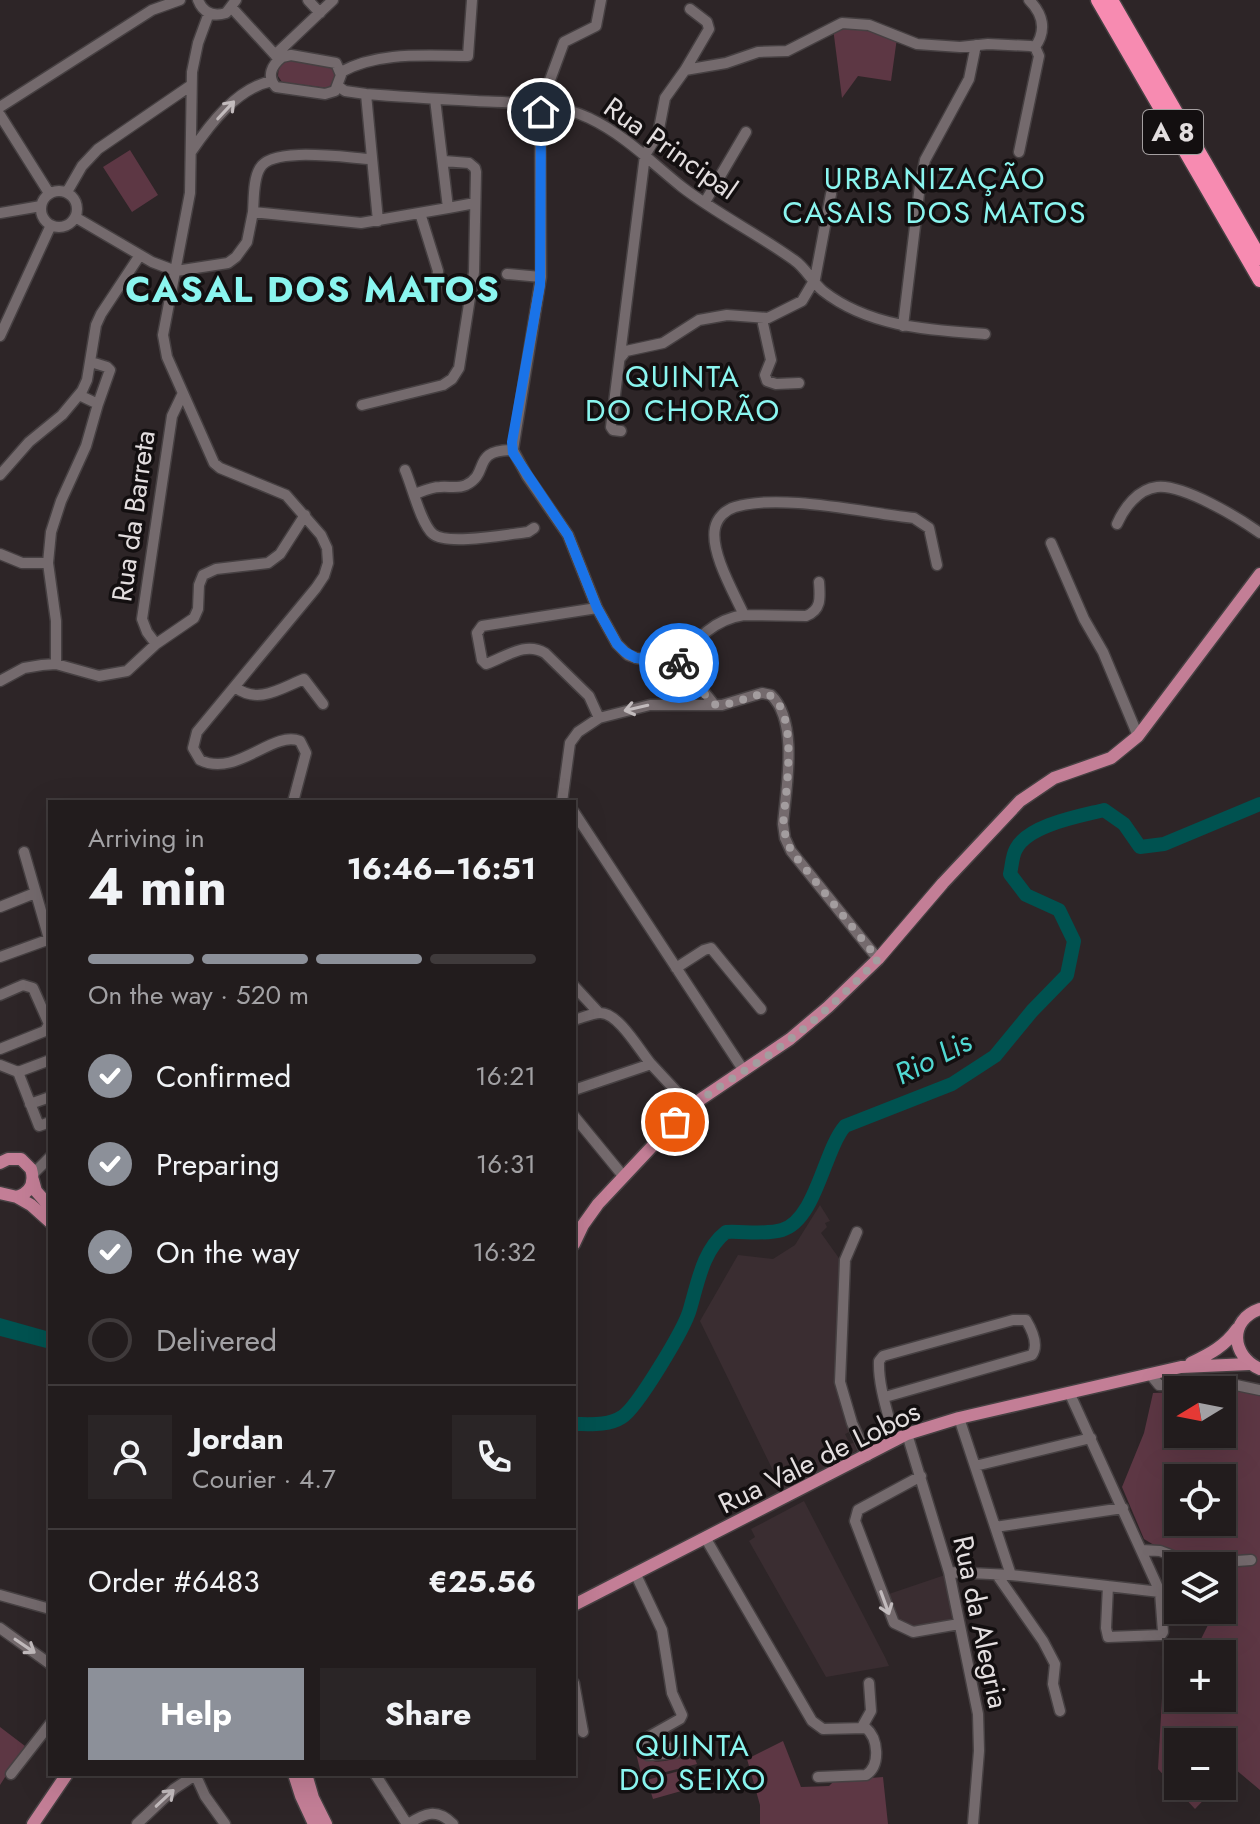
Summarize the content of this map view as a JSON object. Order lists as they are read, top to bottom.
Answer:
{
  "streets": {
    "highway": ["A 8"],
    "main road": ["Rua Vale de Lobos"],
    "street": ["Rua Principal", "Rua da Barreta", "Rua da Alegria"]
  },
  "crossings": [
    ["Rua Vale de Lobos", "Rua da Alegria"]
  ],
  "districts": [
    "URBANIZAÇÃO CASAIS DOS MATOS",
    "CASAL DOS MATOS",
    "QUINTA DO CHORÃO",
    "QUINTA DO SEIXO"
  ],
  "water": ["Rio Lis"],
  "north": "left",
  "page": {
    "heading": ["4 min", "Arriving in", "16:46–16:51"],
    "panel": [
      "Jordan",
      "Courier · 4.7",
      "Order #6483",
      "€25.56"
    ],
    "bar": "On the way · 520 m",
    "list": [
      ["Confirmed", "16:21"],
      ["Preparing", "16:31"],
      ["On the way", "16:32"],
      "Delivered"
    ],
    "map_buttons": ["+", "−"],
    "buttons": ["Help", "Share"]
  }
}
